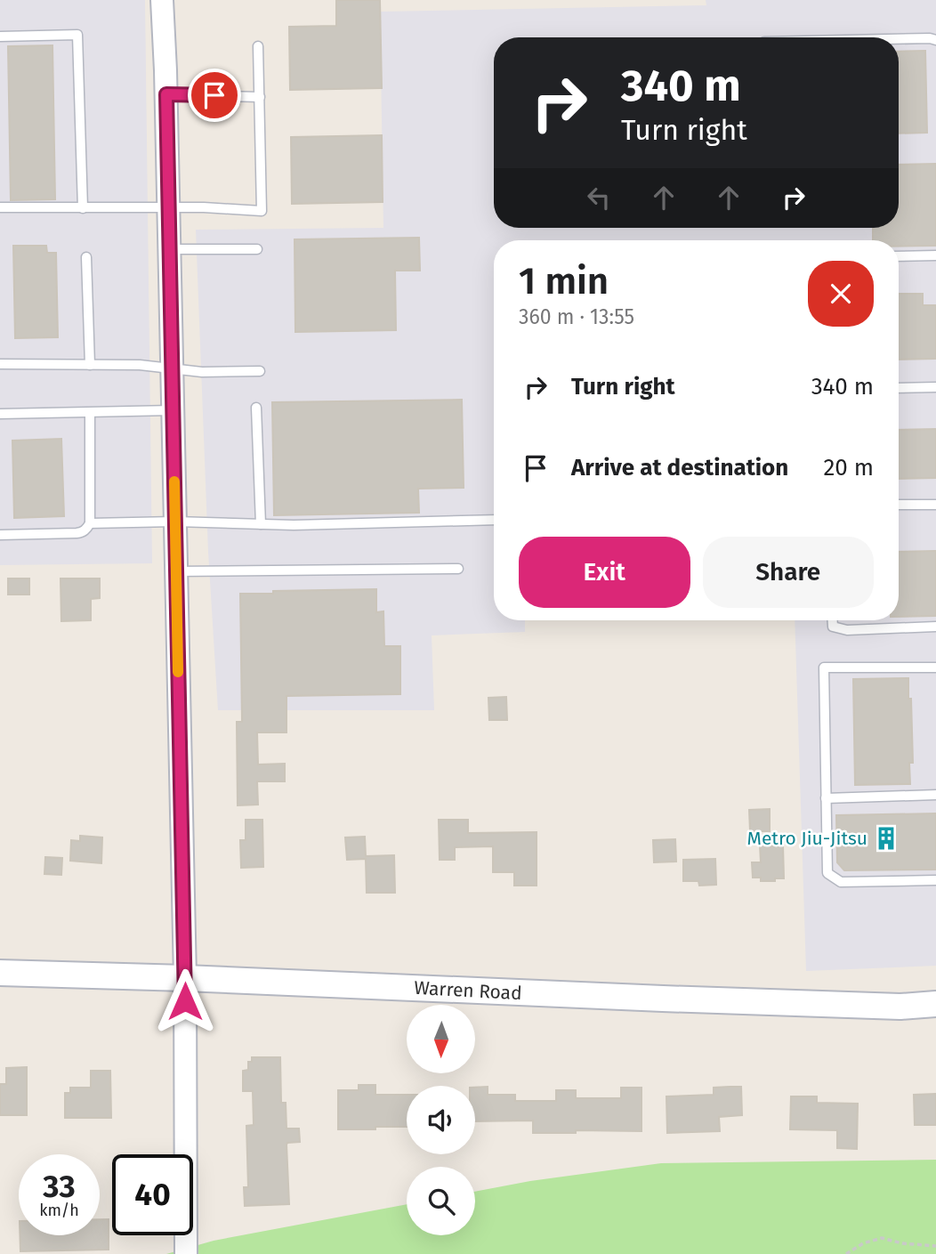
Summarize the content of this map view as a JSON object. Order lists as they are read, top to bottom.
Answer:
{
  "streets": {
    "main road": ["Warren Road"]
  },
  "places": {
    "building": ["Metro Jiu-Jitsu"]
  },
  "north": "bottom",
  "page": {
    "turn": ["340 m", "Turn right"],
    "heading": ["1 min", "360 m · 13:55"],
    "list": [
      {
        "name": "Turn right",
        "value": "340 m"
      },
      {
        "name": "Arrive at destination",
        "value": "20 m"
      }
    ],
    "buttons": ["Exit", "Share"],
    "speed": "33 km/h",
    "limit": "40"
  }
}
